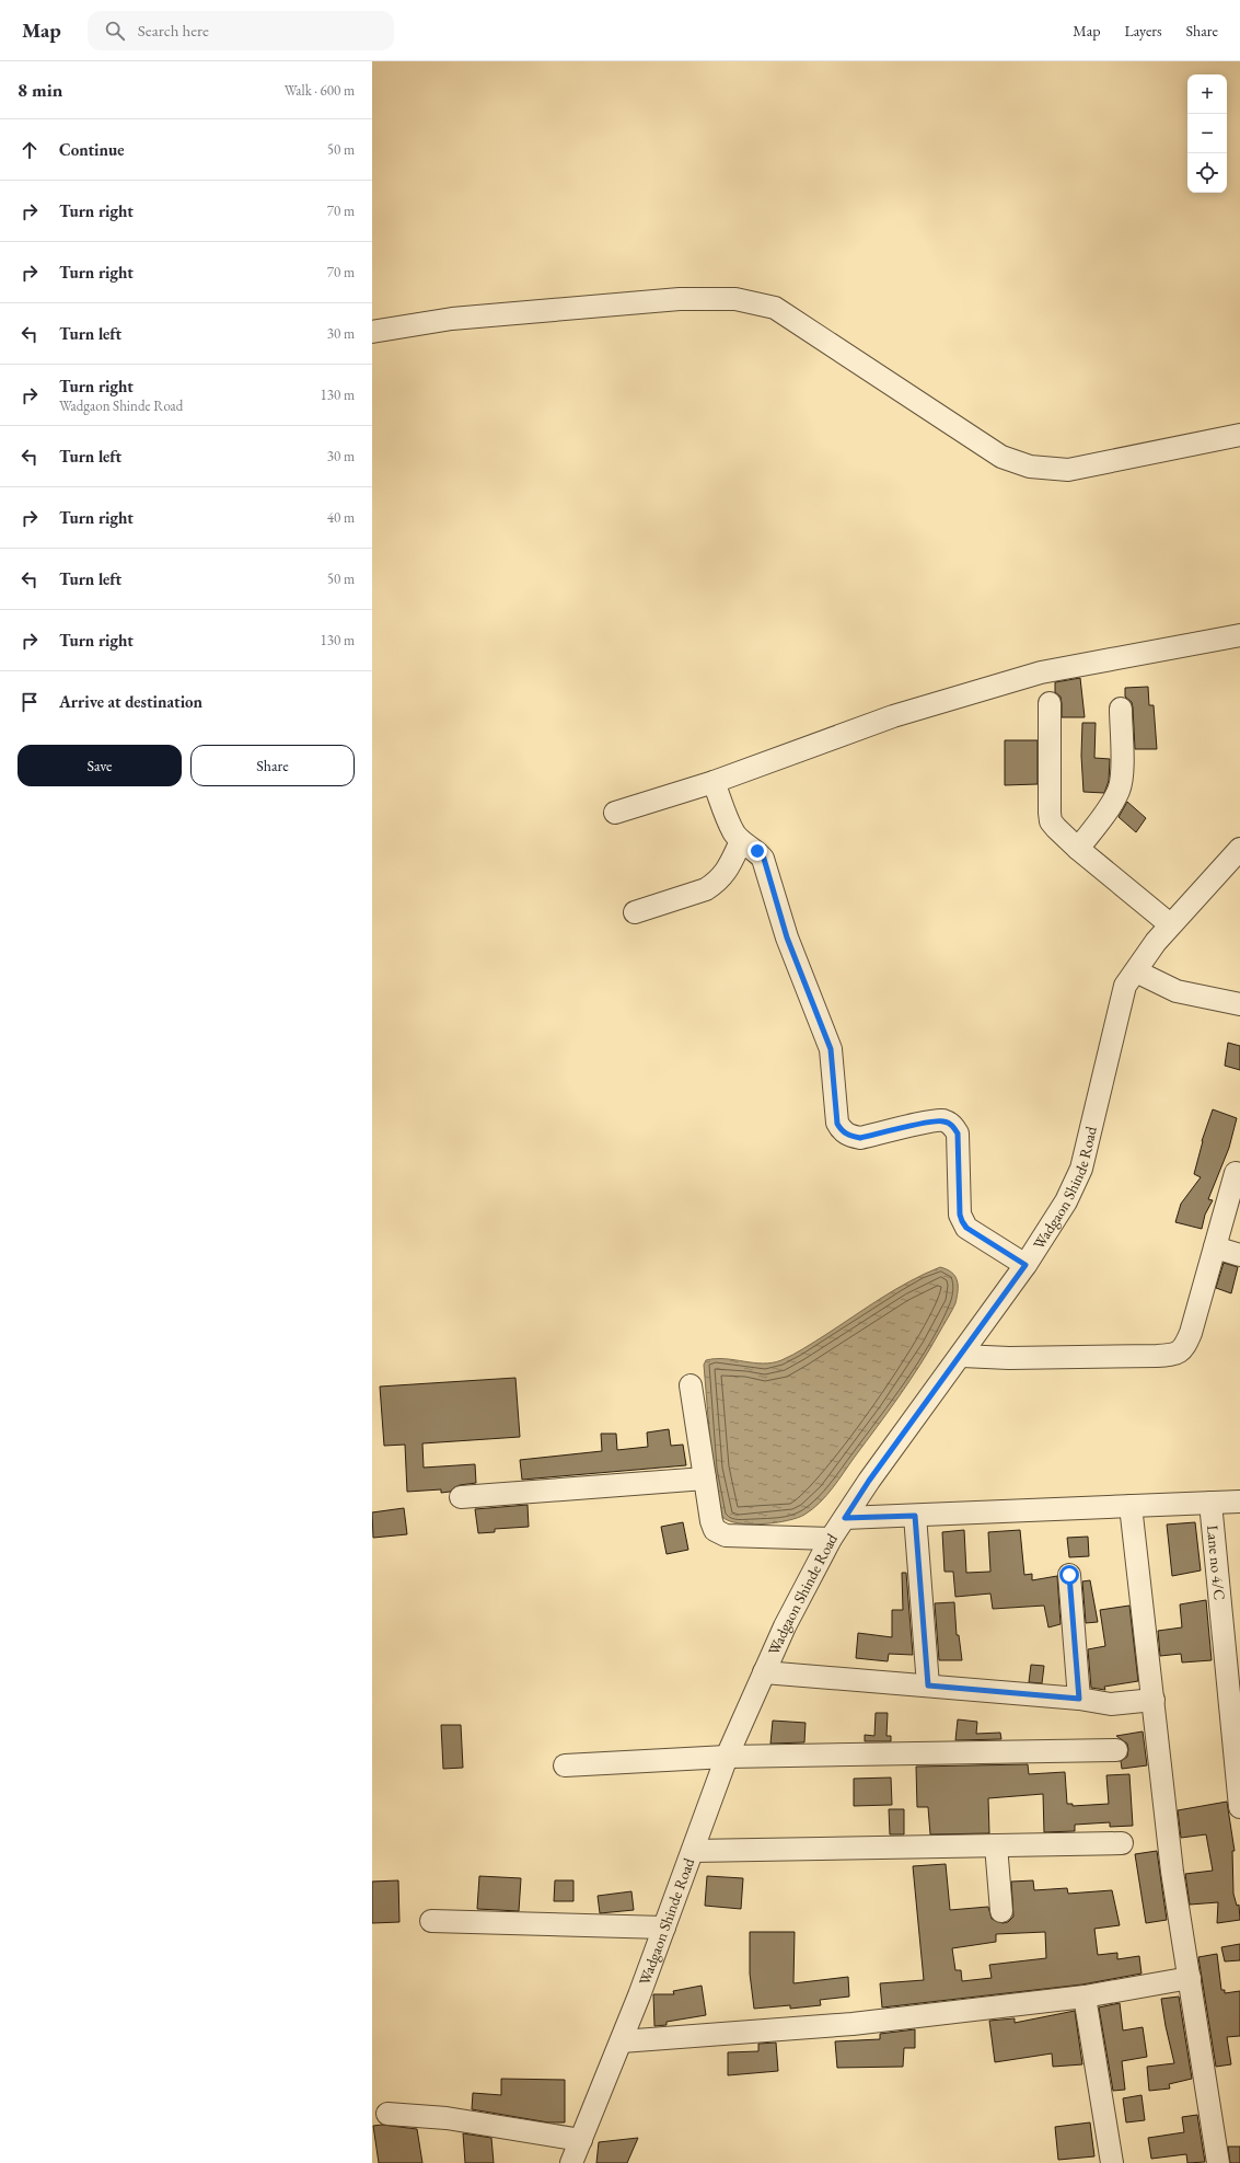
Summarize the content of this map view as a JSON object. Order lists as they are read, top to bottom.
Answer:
{
  "streets": {
    "street": ["Wadgaon Shinde Road", "Lane no 4/C"]
  },
  "page": {
    "header": "Map",
    "search": "Search here",
    "nav": ["Map", "Layers", "Share"],
    "heading": ["8 min", "Walk · 600 m"],
    "map_buttons": ["+", "−"],
    "list": [
      ["Continue", "50 m"],
      ["Turn right", "70 m"],
      ["Turn right", "70 m"],
      ["Turn left", "30 m"],
      ["Turn right", "Wadgaon Shinde Road", "130 m"],
      ["Turn left", "30 m"],
      ["Turn right", "40 m"],
      ["Turn left", "50 m"],
      ["Turn right", "130 m"],
      "Arrive at destination"
    ],
    "buttons": ["Save", "Share"]
  }
}
